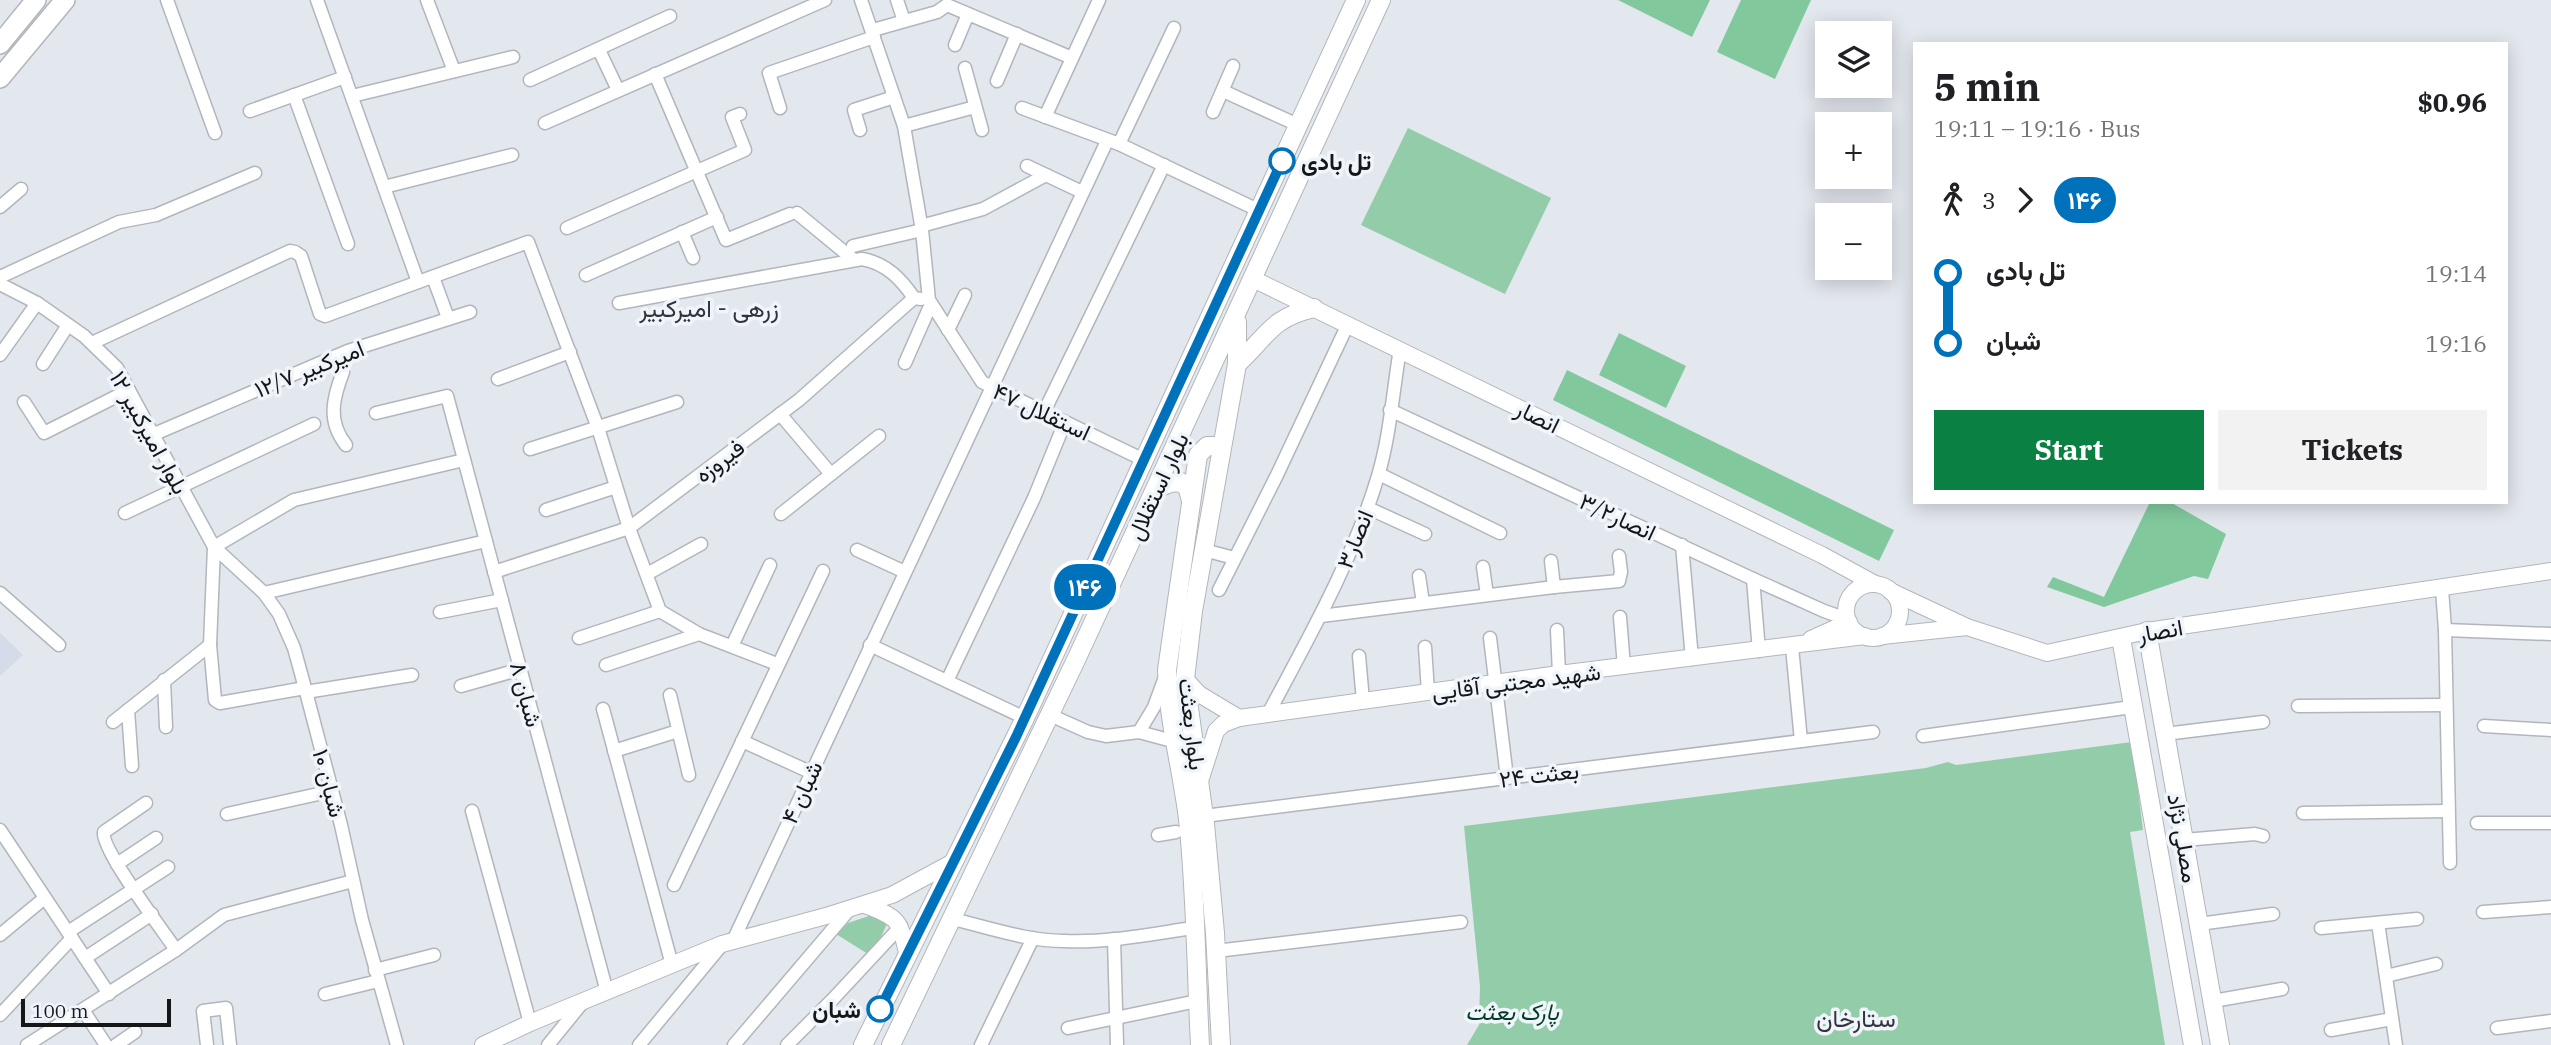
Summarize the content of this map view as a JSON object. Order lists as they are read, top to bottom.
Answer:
{
  "streets": {
    "main road": ["بلوار استقلال", "بلوار بعثت", "مصلی نژاد"],
    "street": [
      "۱۲/۷ امیرکبیر",
      "۴۷ استقلال",
      "انصار",
      "۱۲ بلوار امیرکبیر",
      "فیروزه",
      "انصار۳/۲",
      "انصار۳",
      "شهید مجتبی آقایی",
      "۸ شبان",
      "بعثت ۲۴",
      "۱۰ شبان",
      "۴ شبان"
    ]
  },
  "crossings": [
    ["۱۲/۷ امیرکبیر", "۱۲ بلوار امیرکبیر"],
    ["۴۷ استقلال", "بلوار استقلال"],
    ["۴۷ استقلال", "۴ شبان"],
    ["انصار", "بلوار استقلال"],
    ["انصار", "انصار۳/۲"],
    ["انصار", "انصار۳"],
    ["انصار", "شهید مجتبی آقایی"],
    ["انصار", "مصلی نژاد"],
    ["۱۲ بلوار امیرکبیر", "۱۰ شبان"],
    ["فیروزه", "۸ شبان"],
    ["بلوار استقلال", "بلوار بعثت"],
    ["انصار۳/۲", "انصار۳"],
    ["انصار۳/۲", "شهید مجتبی آقایی"],
    ["انصار۳", "شهید مجتبی آقایی"],
    ["بلوار بعثت", "بعثت ۲۴"]
  ],
  "districts": ["زرهی - امیرکبیر", "ستارخان"],
  "parks": ["پارک بعثت"],
  "places": ["تل بادی", "شبان"],
  "lines": ["bus line ۱۴۶"],
  "scale_bar": "100 m",
  "page": {
    "on_map": "۱۴۶",
    "map_buttons": ["+", "−"],
    "heading": ["5 min", "19:11 – 19:16 · Bus", "$0.96"],
    "legs": ["3", "۱۴۶"],
    "list": [
      {
        "name": "تل بادی",
        "value": "19:14"
      },
      {
        "name": "شبان",
        "value": "19:16"
      }
    ],
    "buttons": ["Start", "Tickets"],
    "scale": "100 m"
  }
}
